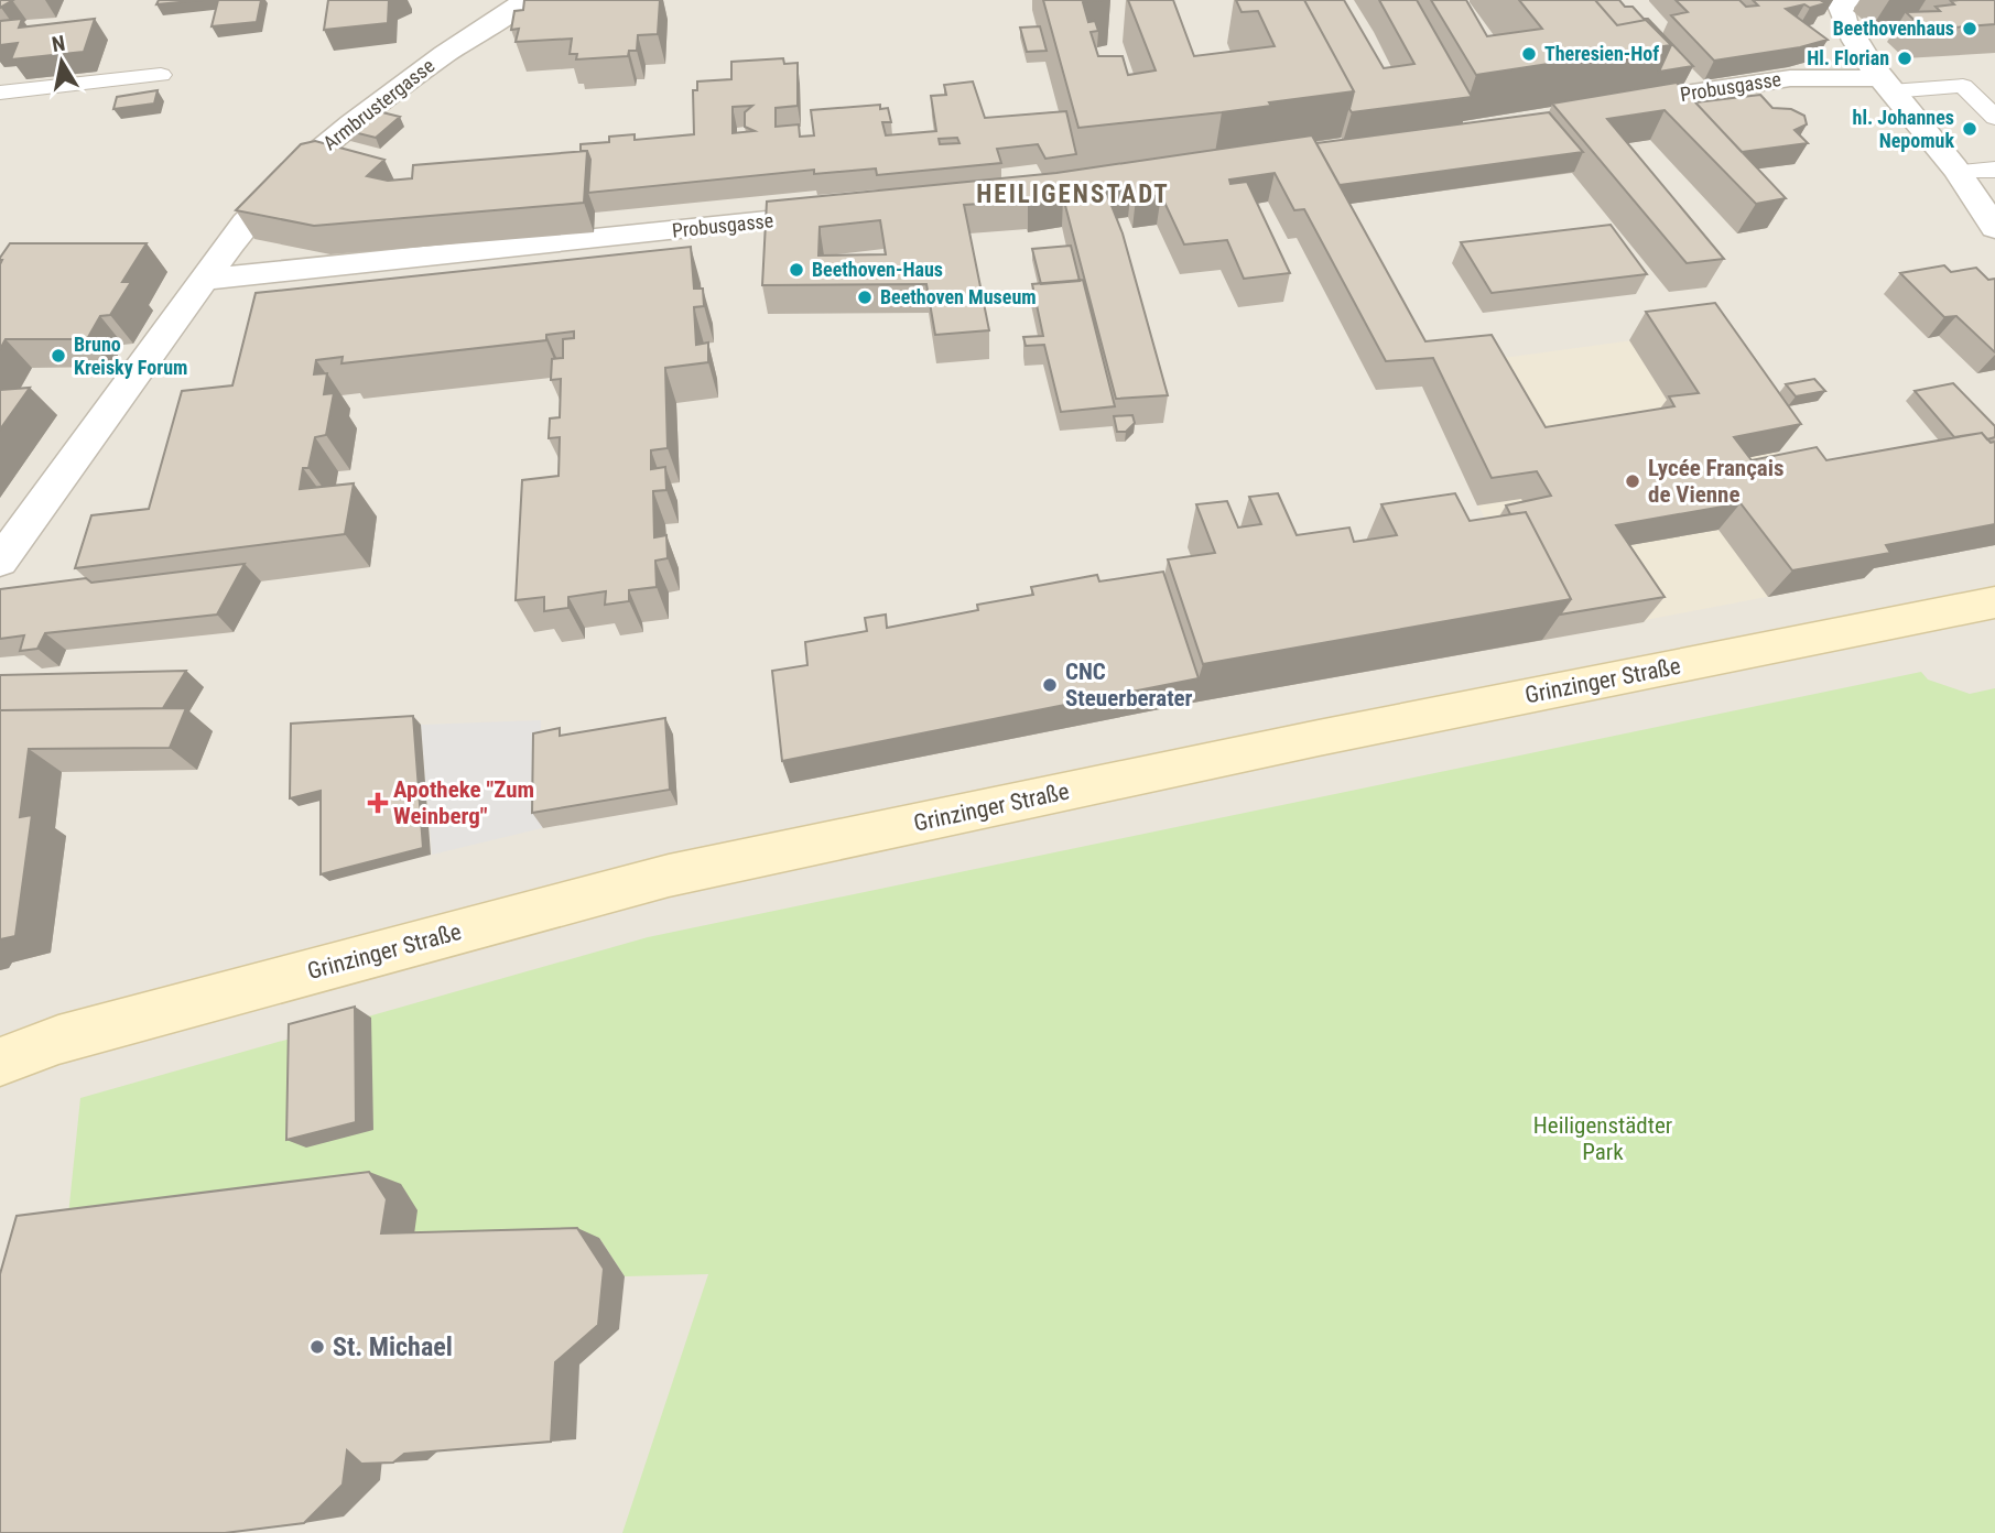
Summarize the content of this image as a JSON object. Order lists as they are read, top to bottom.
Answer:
{
  "streets": {
    "street": ["Probusgasse", "Armbrustergasse", "Grinzinger Straße"]
  },
  "crossings": [
    ["Probusgasse", "Armbrustergasse"]
  ],
  "districts": ["HEILIGENSTADT"],
  "parks": ["Heiligenstädter Park"],
  "places": {
    "other": [
      "Beethovenhaus",
      "Theresien-Hof",
      "Hl. Florian",
      "hl. Johannes Nepomuk",
      "Beethoven-Haus",
      "Beethoven Museum",
      "Bruno Kreisky Forum",
      "Lycée Français de Vienne",
      "CNC Steuerberater",
      "St. Michael"
    ],
    "health": ["Apotheke \"Zum Weinberg\""]
  },
  "north": "top"
}
